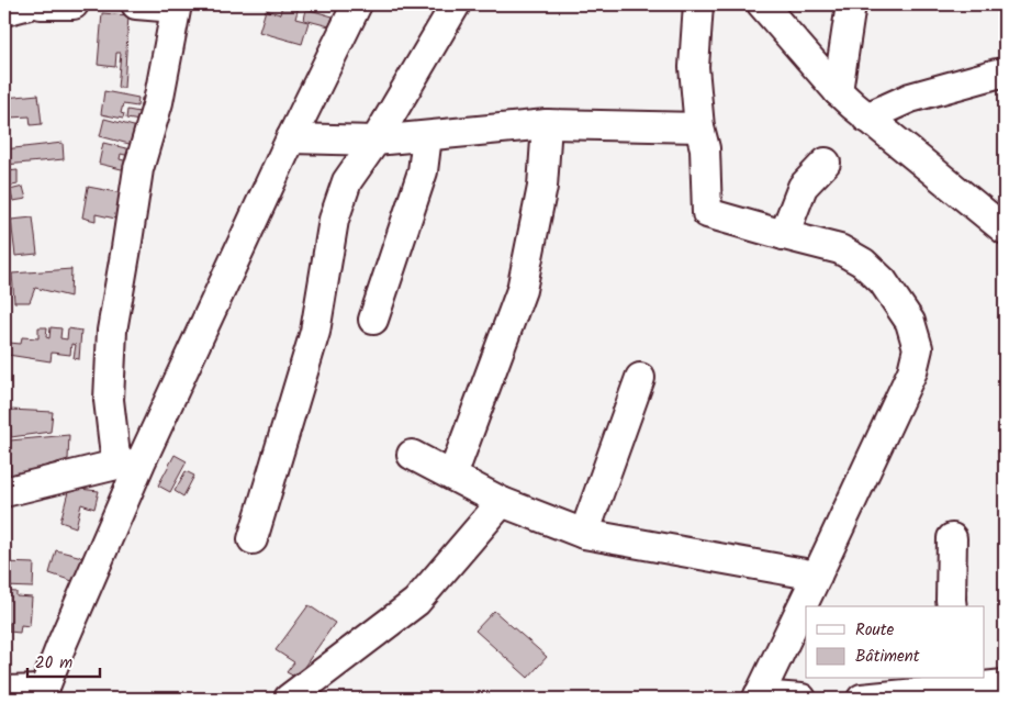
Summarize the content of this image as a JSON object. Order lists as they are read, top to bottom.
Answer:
{
  "legend": ["Route", "Bâtiment"],
  "scale_bar": "20 m"
}
